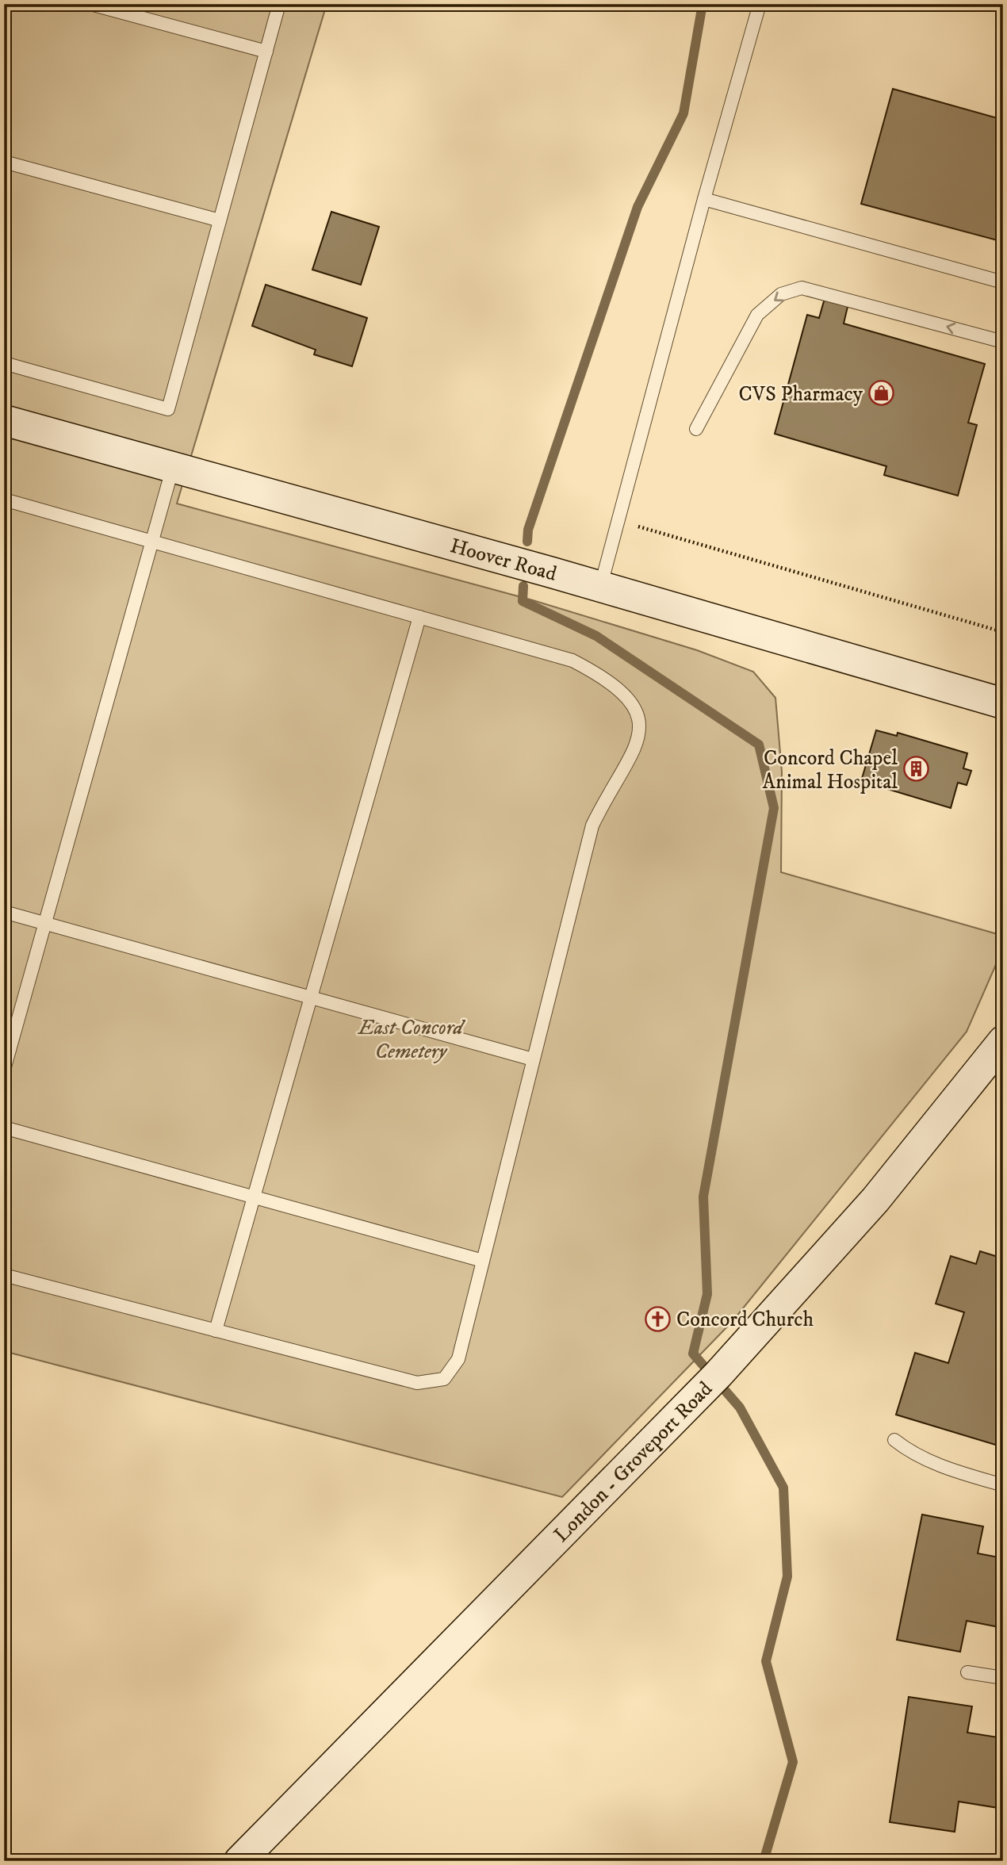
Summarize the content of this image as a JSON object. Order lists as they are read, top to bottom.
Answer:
{
  "streets": {
    "main road": ["Hoover Road", "London - Groveport Road"]
  },
  "parks": ["East Concord Cemetery"],
  "places": {
    "shop": ["CVS Pharmacy"],
    "building": ["Concord Chapel Animal Hospital"],
    "church": ["Concord Church"]
  }
}
